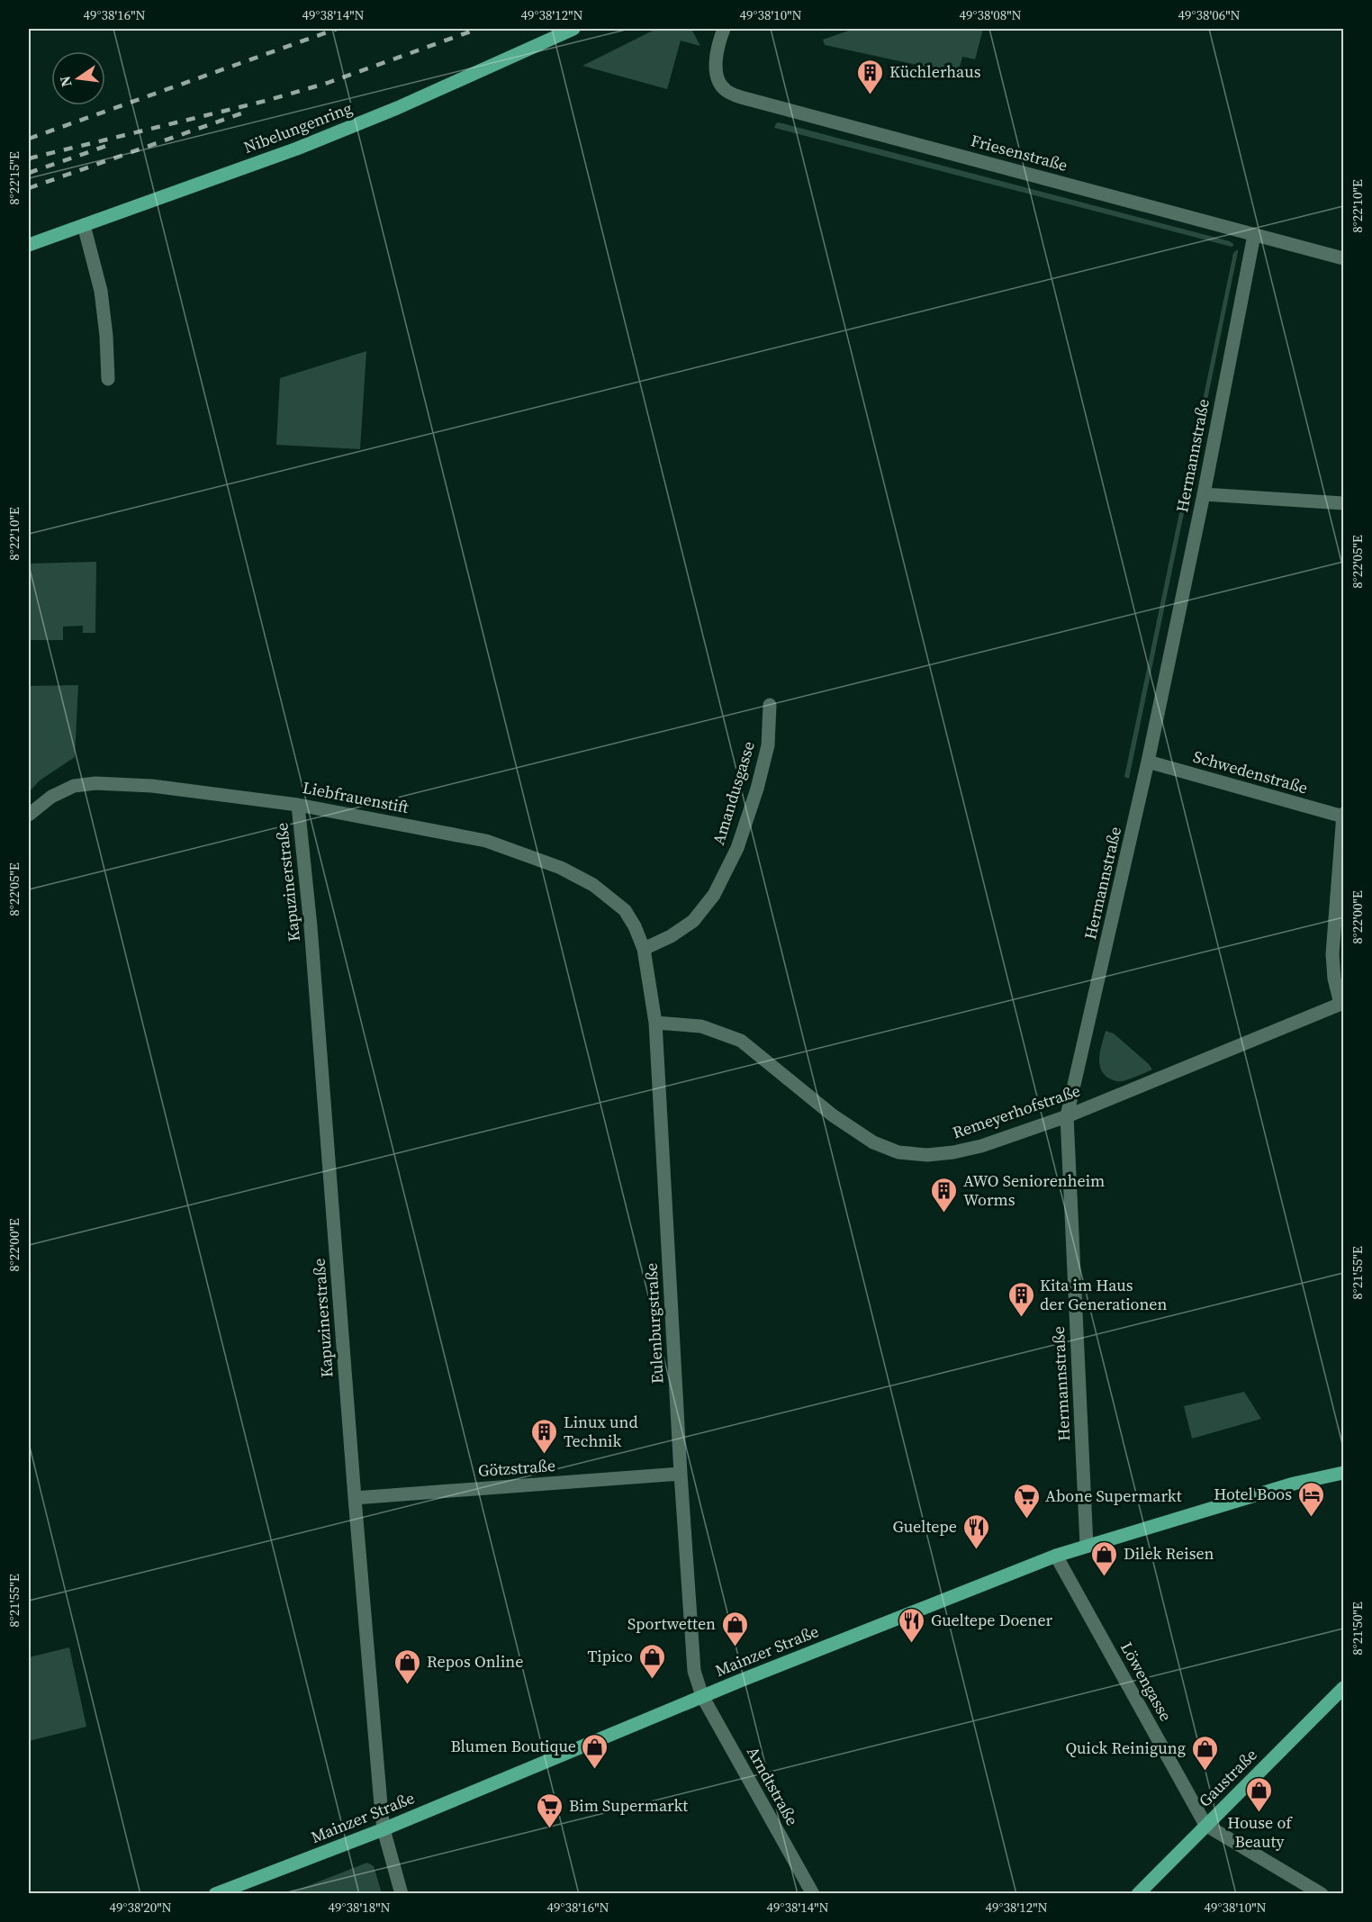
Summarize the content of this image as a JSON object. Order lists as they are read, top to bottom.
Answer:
{
  "streets": {
    "main road": ["Nibelungenring", "Mainzer Straße", "Gaustraße"],
    "street": [
      "Friesenstraße",
      "Hermannstraße",
      "Schwedenstraße",
      "Amandusgasse",
      "Liebfrauenstift",
      "Kapuzinerstraße",
      "Remeyerhofstraße",
      "Eulenburgstraße",
      "Götzstraße",
      "Löwengasse",
      "Arndtstraße"
    ]
  },
  "crossings": [
    ["Friesenstraße", "Hermannstraße"],
    ["Hermannstraße", "Schwedenstraße"],
    ["Hermannstraße", "Remeyerhofstraße"],
    ["Hermannstraße", "Mainzer Straße"],
    ["Amandusgasse", "Liebfrauenstift"],
    ["Amandusgasse", "Eulenburgstraße"],
    ["Liebfrauenstift", "Kapuzinerstraße"],
    ["Liebfrauenstift", "Eulenburgstraße"],
    ["Kapuzinerstraße", "Götzstraße"],
    ["Kapuzinerstraße", "Mainzer Straße"],
    ["Remeyerhofstraße", "Eulenburgstraße"],
    ["Eulenburgstraße", "Götzstraße"],
    ["Eulenburgstraße", "Mainzer Straße"],
    ["Eulenburgstraße", "Arndtstraße"],
    ["Mainzer Straße", "Löwengasse"],
    ["Mainzer Straße", "Arndtstraße"],
    ["Löwengasse", "Gaustraße"]
  ],
  "places": {
    "building": [
      "Küchlerhaus",
      "AWO Seniorenheim Worms",
      "Kita im Haus der Generationen",
      "Linux und Technik"
    ],
    "hotel": ["Hotel Boos"],
    "supermarket": ["Abone Supermarkt", "Bim Supermarkt"],
    "restaurant": ["Gueltepe", "Gueltepe Doener"],
    "shop": [
      "Dilek Reisen",
      "Sportwetten",
      "Tipico",
      "Repos Online",
      "Blumen Boutique",
      "Quick Reinigung",
      "House of Beauty"
    ]
  },
  "north": "left",
  "coordinates": [
    "49°38'16\"N",
    "49°38'14\"N",
    "49°38'12\"N",
    "49°38'10\"N",
    "49°38'08\"N",
    "49°38'06\"N",
    "8°22'15\"E",
    "8°22'10\"E",
    "8°22'05\"E",
    "8°22'00\"E",
    "8°21'55\"E",
    "8°21'50\"E",
    "49°38'20\"N",
    "49°38'18\"N"
  ]
}
